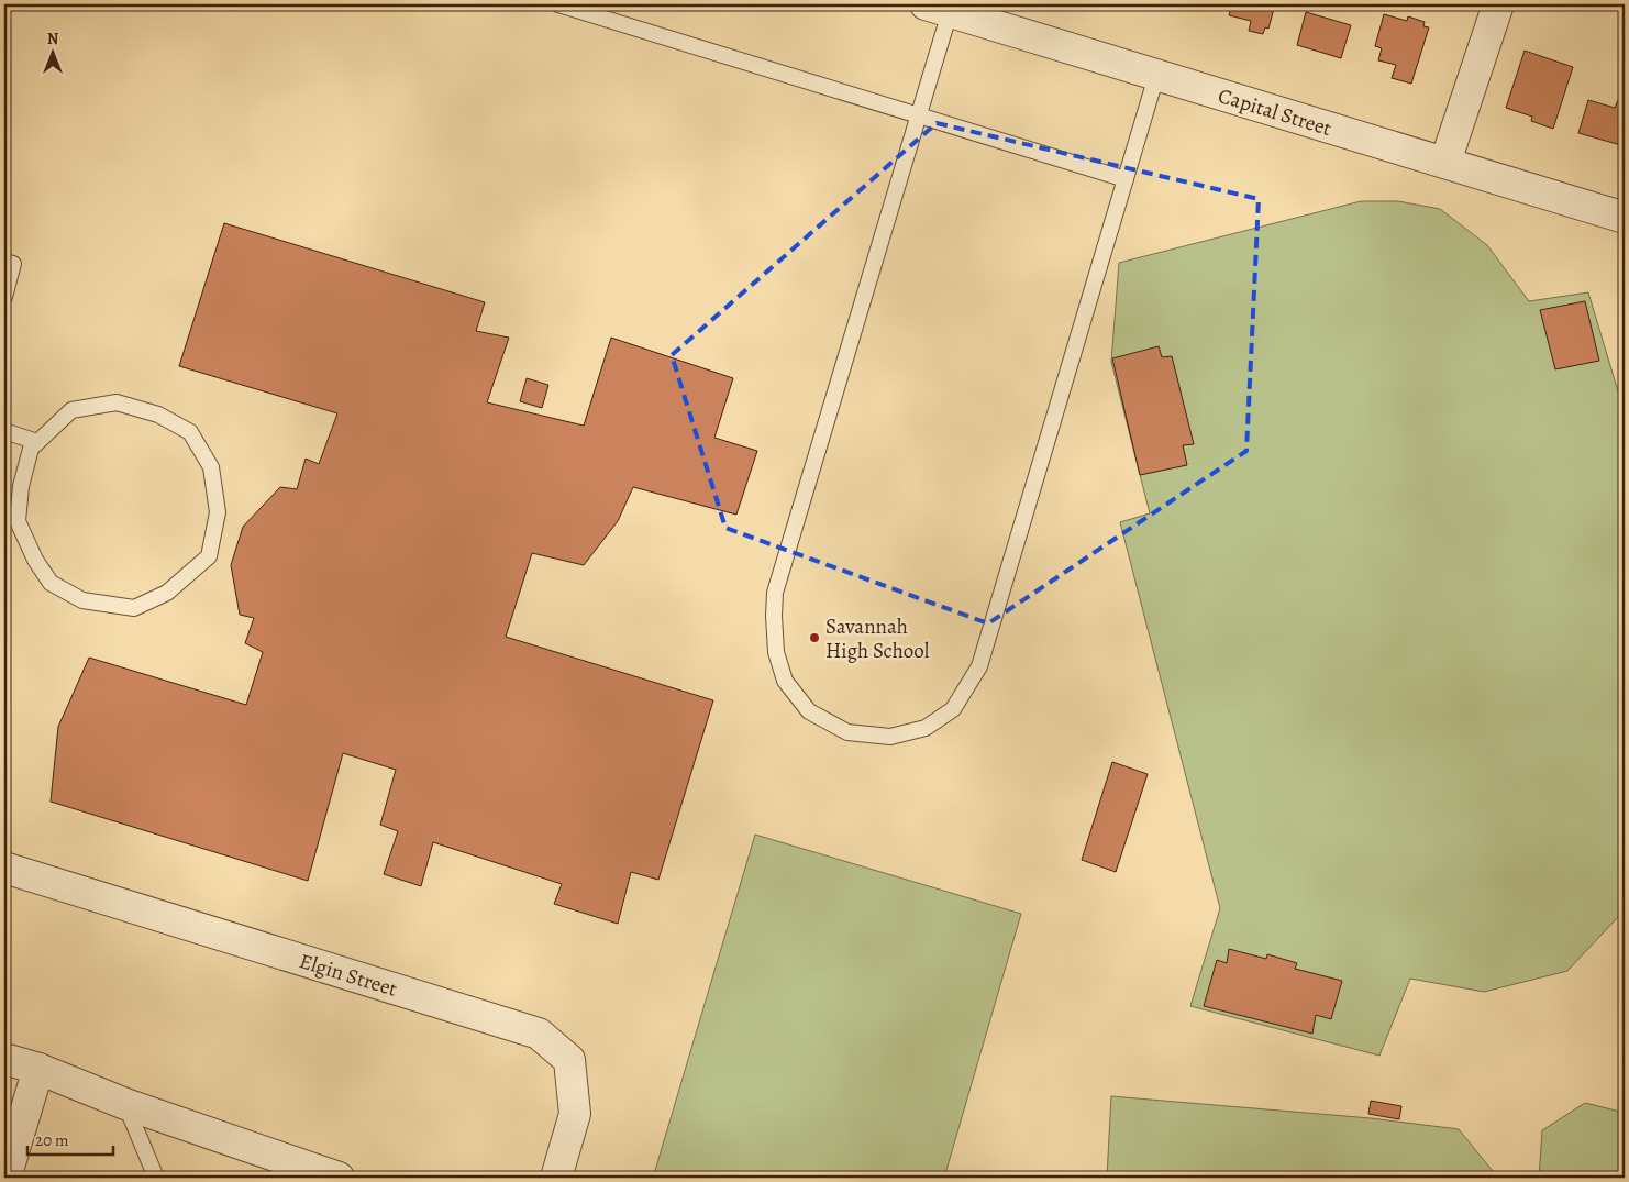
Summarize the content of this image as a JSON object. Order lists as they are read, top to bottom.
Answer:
{
  "streets": {
    "street": ["Capital Street", "Elgin Street"]
  },
  "places": ["Savannah High School"],
  "scale_bar": "20 m",
  "north": "top"
}
